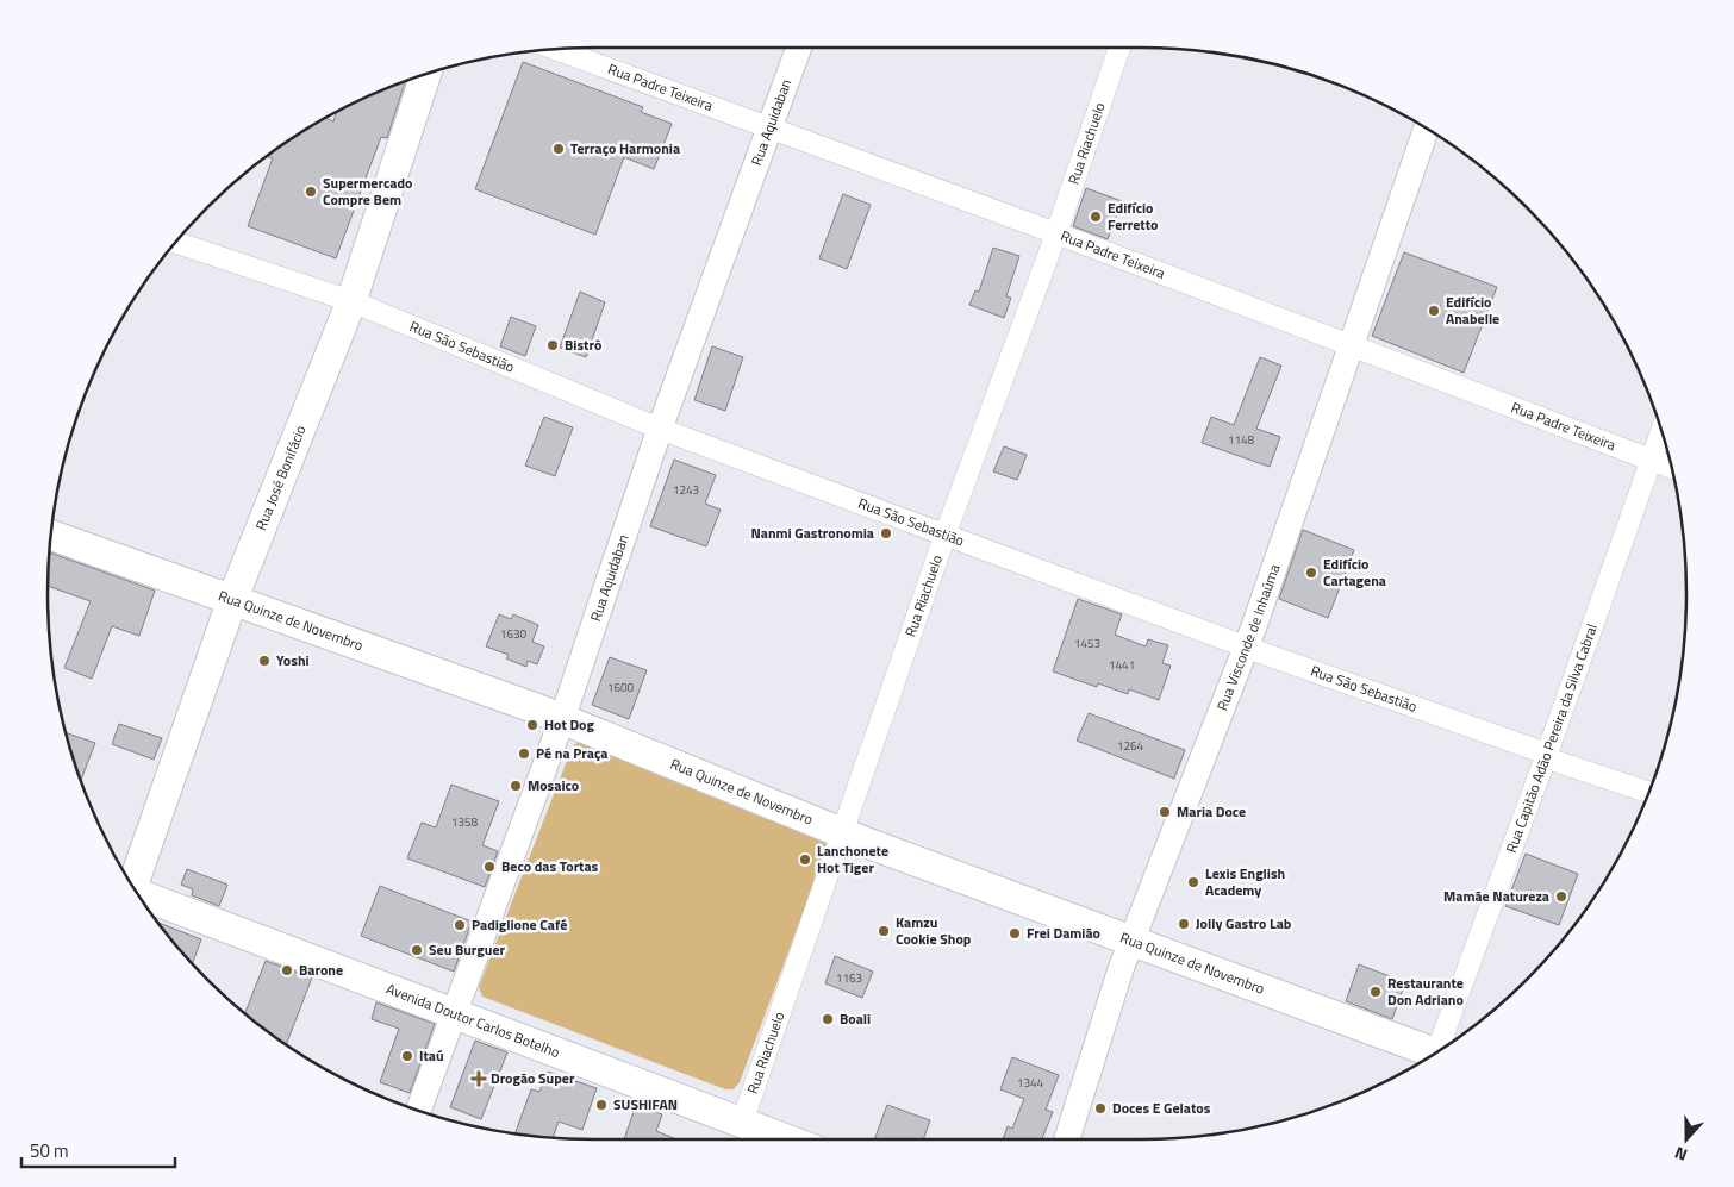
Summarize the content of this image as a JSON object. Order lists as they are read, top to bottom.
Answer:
{
  "streets": {
    "main road": ["Rua José Bonifácio", "Rua Quinze de Novembro", "Avenida Doutor Carlos Botelho"],
    "street": [
      "Rua Padre Teixeira",
      "Rua Aquidaban",
      "Rua Riachuelo",
      "Rua São Sebastião",
      "Rua Visconde de Inhaúma",
      "Rua Capitão Adão Pereira da Silva Cabral"
    ]
  },
  "crossings": [
    ["Rua Padre Teixeira", "Rua Aquidaban"],
    ["Rua Padre Teixeira", "Rua Riachuelo"],
    ["Rua Padre Teixeira", "Rua Visconde de Inhaúma"],
    ["Rua Padre Teixeira", "Rua Capitão Adão Pereira da Silva Cabral"],
    ["Rua Aquidaban", "Rua São Sebastião"],
    ["Rua Aquidaban", "Rua Quinze de Novembro"],
    ["Rua Aquidaban", "Avenida Doutor Carlos Botelho"],
    ["Rua Riachuelo", "Rua São Sebastião"],
    ["Rua Riachuelo", "Rua Quinze de Novembro"],
    ["Rua Riachuelo", "Avenida Doutor Carlos Botelho"],
    ["Rua São Sebastião", "Rua José Bonifácio"],
    ["Rua São Sebastião", "Rua Visconde de Inhaúma"],
    ["Rua São Sebastião", "Rua Capitão Adão Pereira da Silva Cabral"],
    ["Rua José Bonifácio", "Rua Quinze de Novembro"],
    ["Rua Quinze de Novembro", "Rua Visconde de Inhaúma"]
  ],
  "places": {
    "other": [
      "Terraço Harmonia",
      "Supermercado Compre Bem",
      "Edifício Ferretto",
      "Edifício Anabelle",
      "Bistrô",
      "Nanmi Gastronomia",
      "Edifício Cartagena",
      "Yoshi",
      "Hot Dog",
      "Pé na Praça",
      "Mosaico",
      "Maria Doce",
      "Lanchonete Hot Tiger",
      "Beco das Tortas",
      "Lexis English Academy",
      "Mamãe Natureza",
      "Jolly Gastro Lab",
      "Padiglione Café",
      "Kamzu Cookie Shop",
      "Frei Damião",
      "Seu Burguer",
      "Barone",
      "Restaurante Don Adriano",
      "Boali",
      "Itaú",
      "SUSHIFAN",
      "Doces E Gelatos"
    ],
    "health": ["Drogão Super"]
  },
  "house_numbers": [
    "1148",
    "1243",
    "1630",
    "1453",
    "1441",
    "1600",
    "1264",
    "1358",
    "1163",
    "1344"
  ],
  "scale_bar": "50 m",
  "north": "bottom"
}
